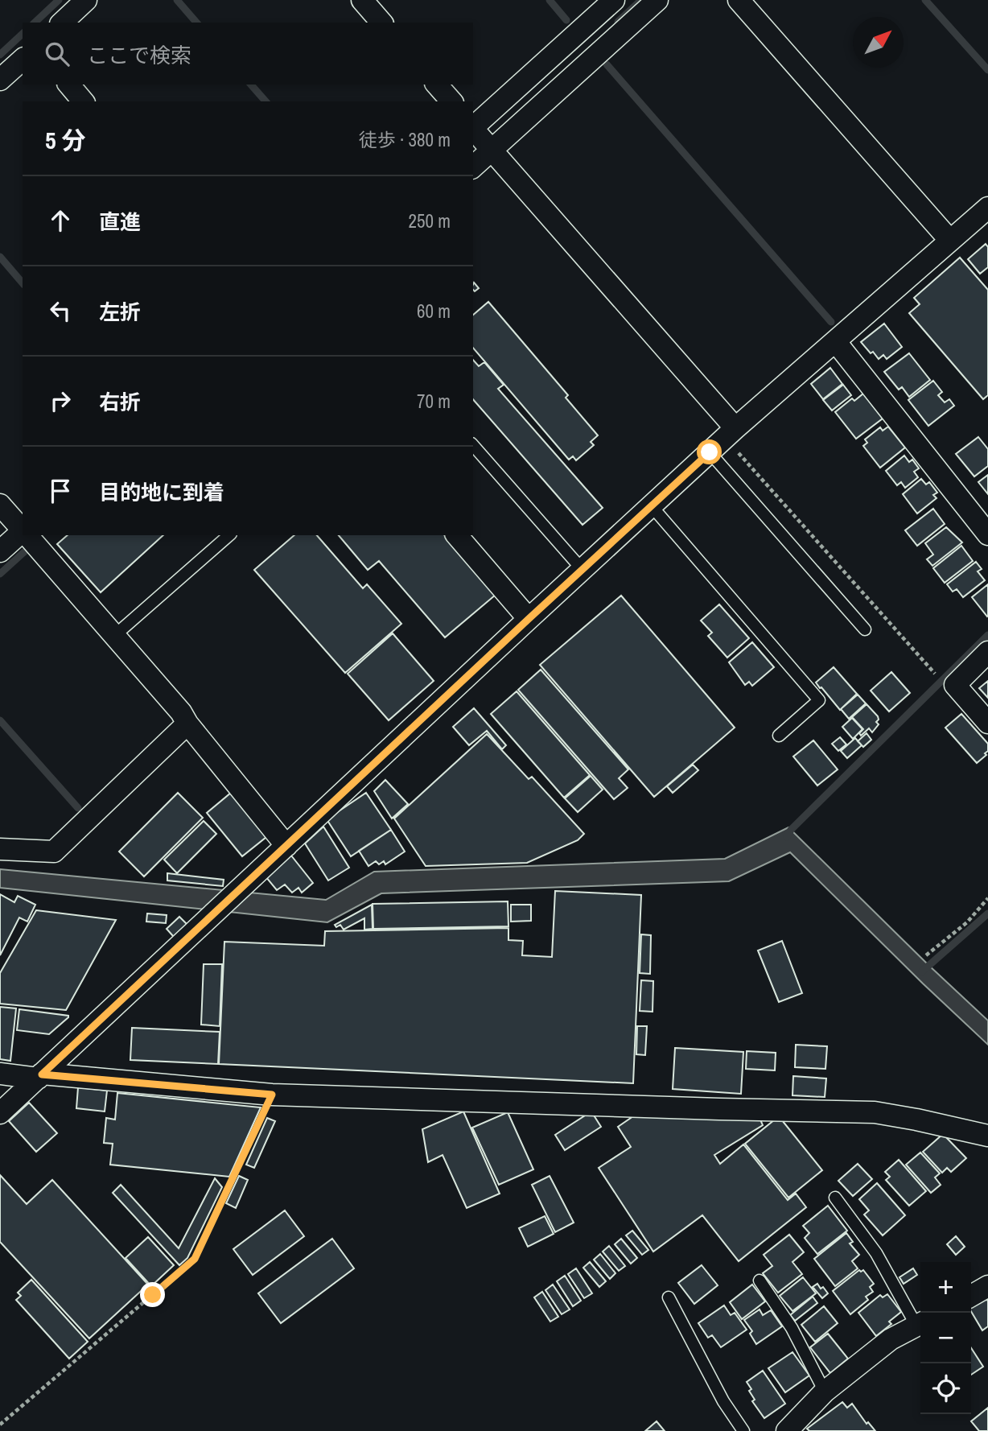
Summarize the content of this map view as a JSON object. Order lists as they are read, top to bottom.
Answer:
{
  "north": "top right",
  "page": {
    "search": "ここで検索",
    "heading": ["5 分", "徒歩 · 380 m"],
    "list": [
      ["直進", "250 m"],
      ["左折", "60 m"],
      ["右折", "70 m"],
      "目的地に到着"
    ],
    "map_buttons": ["+", "−"]
  }
}
